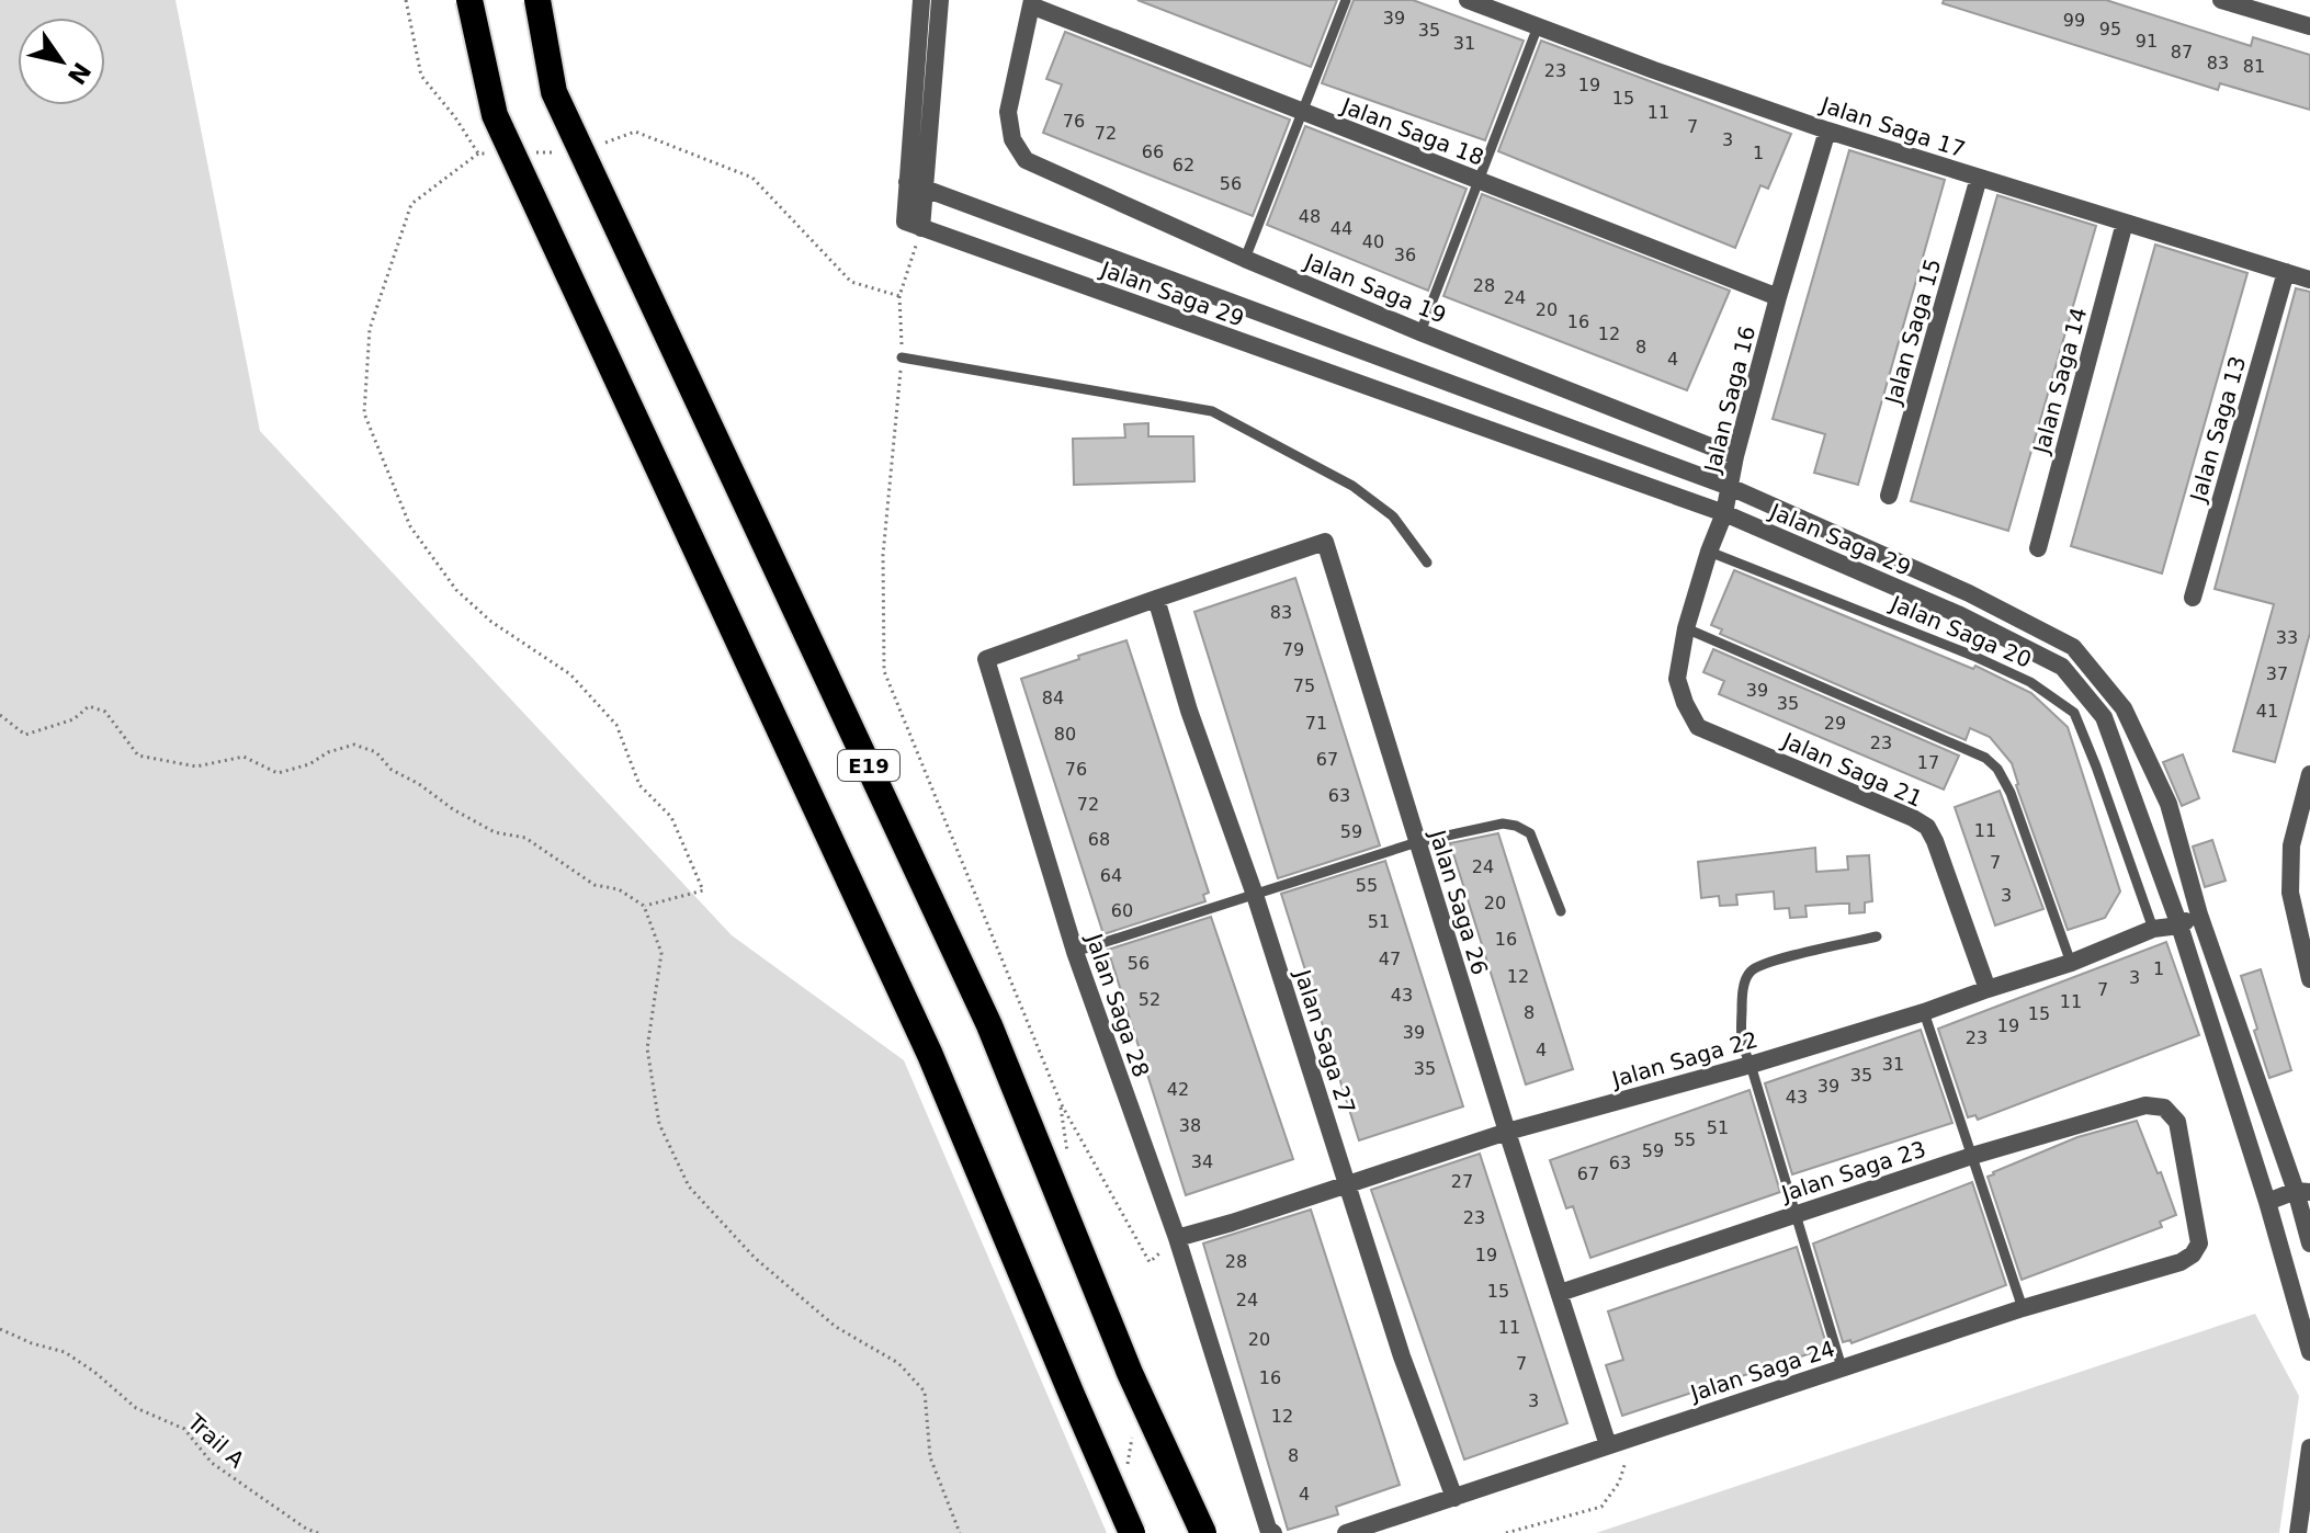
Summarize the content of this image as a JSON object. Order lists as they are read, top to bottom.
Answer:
{
  "streets": {
    "highway": ["E19"],
    "street": [
      "Jalan Saga 17",
      "Jalan Saga 18",
      "Jalan Saga 19",
      "Jalan Saga 29",
      "Jalan Saga 15",
      "Jalan Saga 14",
      "Jalan Saga 16",
      "Jalan Saga 13",
      "Jalan Saga 21",
      "Jalan Saga 26",
      "Jalan Saga 28",
      "Jalan Saga 27",
      "Jalan Saga 22",
      "Jalan Saga 23",
      "Jalan Saga 24"
    ],
    "lane": ["Jalan Saga 20"],
    "path": ["Trail A"]
  },
  "crossings": [
    ["Jalan Saga 17", "Jalan Saga 15"],
    ["Jalan Saga 17", "Jalan Saga 14"],
    ["Jalan Saga 17", "Jalan Saga 16"],
    ["Jalan Saga 17", "Jalan Saga 13"],
    ["Jalan Saga 18", "Jalan Saga 19"],
    ["Jalan Saga 18", "Jalan Saga 16"],
    ["Jalan Saga 19", "Jalan Saga 16"],
    ["Jalan Saga 29", "Jalan Saga 16"],
    ["Jalan Saga 29", "Jalan Saga 22"],
    ["Jalan Saga 16", "Jalan Saga 20"],
    ["Jalan Saga 16", "Jalan Saga 21"],
    ["Jalan Saga 20", "Jalan Saga 22"],
    ["Jalan Saga 21", "Jalan Saga 22"],
    ["Jalan Saga 26", "Jalan Saga 28"],
    ["Jalan Saga 26", "Jalan Saga 27"],
    ["Jalan Saga 26", "Jalan Saga 22"],
    ["Jalan Saga 26", "Jalan Saga 23"],
    ["Jalan Saga 26", "Jalan Saga 24"],
    ["Jalan Saga 28", "Jalan Saga 27"],
    ["Jalan Saga 28", "Jalan Saga 22"],
    ["Jalan Saga 27", "Jalan Saga 22"],
    ["Jalan Saga 27", "Jalan Saga 24"],
    ["Jalan Saga 23", "Jalan Saga 24"]
  ],
  "house_numbers": [
    "39",
    "99",
    "95",
    "35",
    "91",
    "31",
    "87",
    "83",
    "81",
    "23",
    "19",
    "15",
    "11",
    "76",
    "7",
    "72",
    "3",
    "66",
    "1",
    "62",
    "56",
    "48",
    "44",
    "40",
    "36",
    "28",
    "24",
    "20",
    "16",
    "12",
    "8",
    "4",
    "83",
    "33",
    "79",
    "37",
    "75",
    "39",
    "84",
    "35",
    "41",
    "71",
    "29",
    "80",
    "23",
    "67",
    "17",
    "76",
    "63",
    "72",
    "11",
    "59",
    "68",
    "7",
    "24",
    "64",
    "55",
    "3",
    "20",
    "60",
    "51",
    "16",
    "47",
    "56",
    "1",
    "12",
    "3",
    "7",
    "43",
    "52",
    "11",
    "8",
    "15",
    "19",
    "39",
    "23",
    "4",
    "31",
    "35",
    "35",
    "39",
    "42",
    "43",
    "38",
    "51",
    "55",
    "59",
    "34",
    "63",
    "67",
    "27",
    "23",
    "19",
    "28",
    "15",
    "24",
    "11",
    "20",
    "7",
    "16",
    "3",
    "12",
    "8",
    "4"
  ],
  "north": "bottom right"
}
